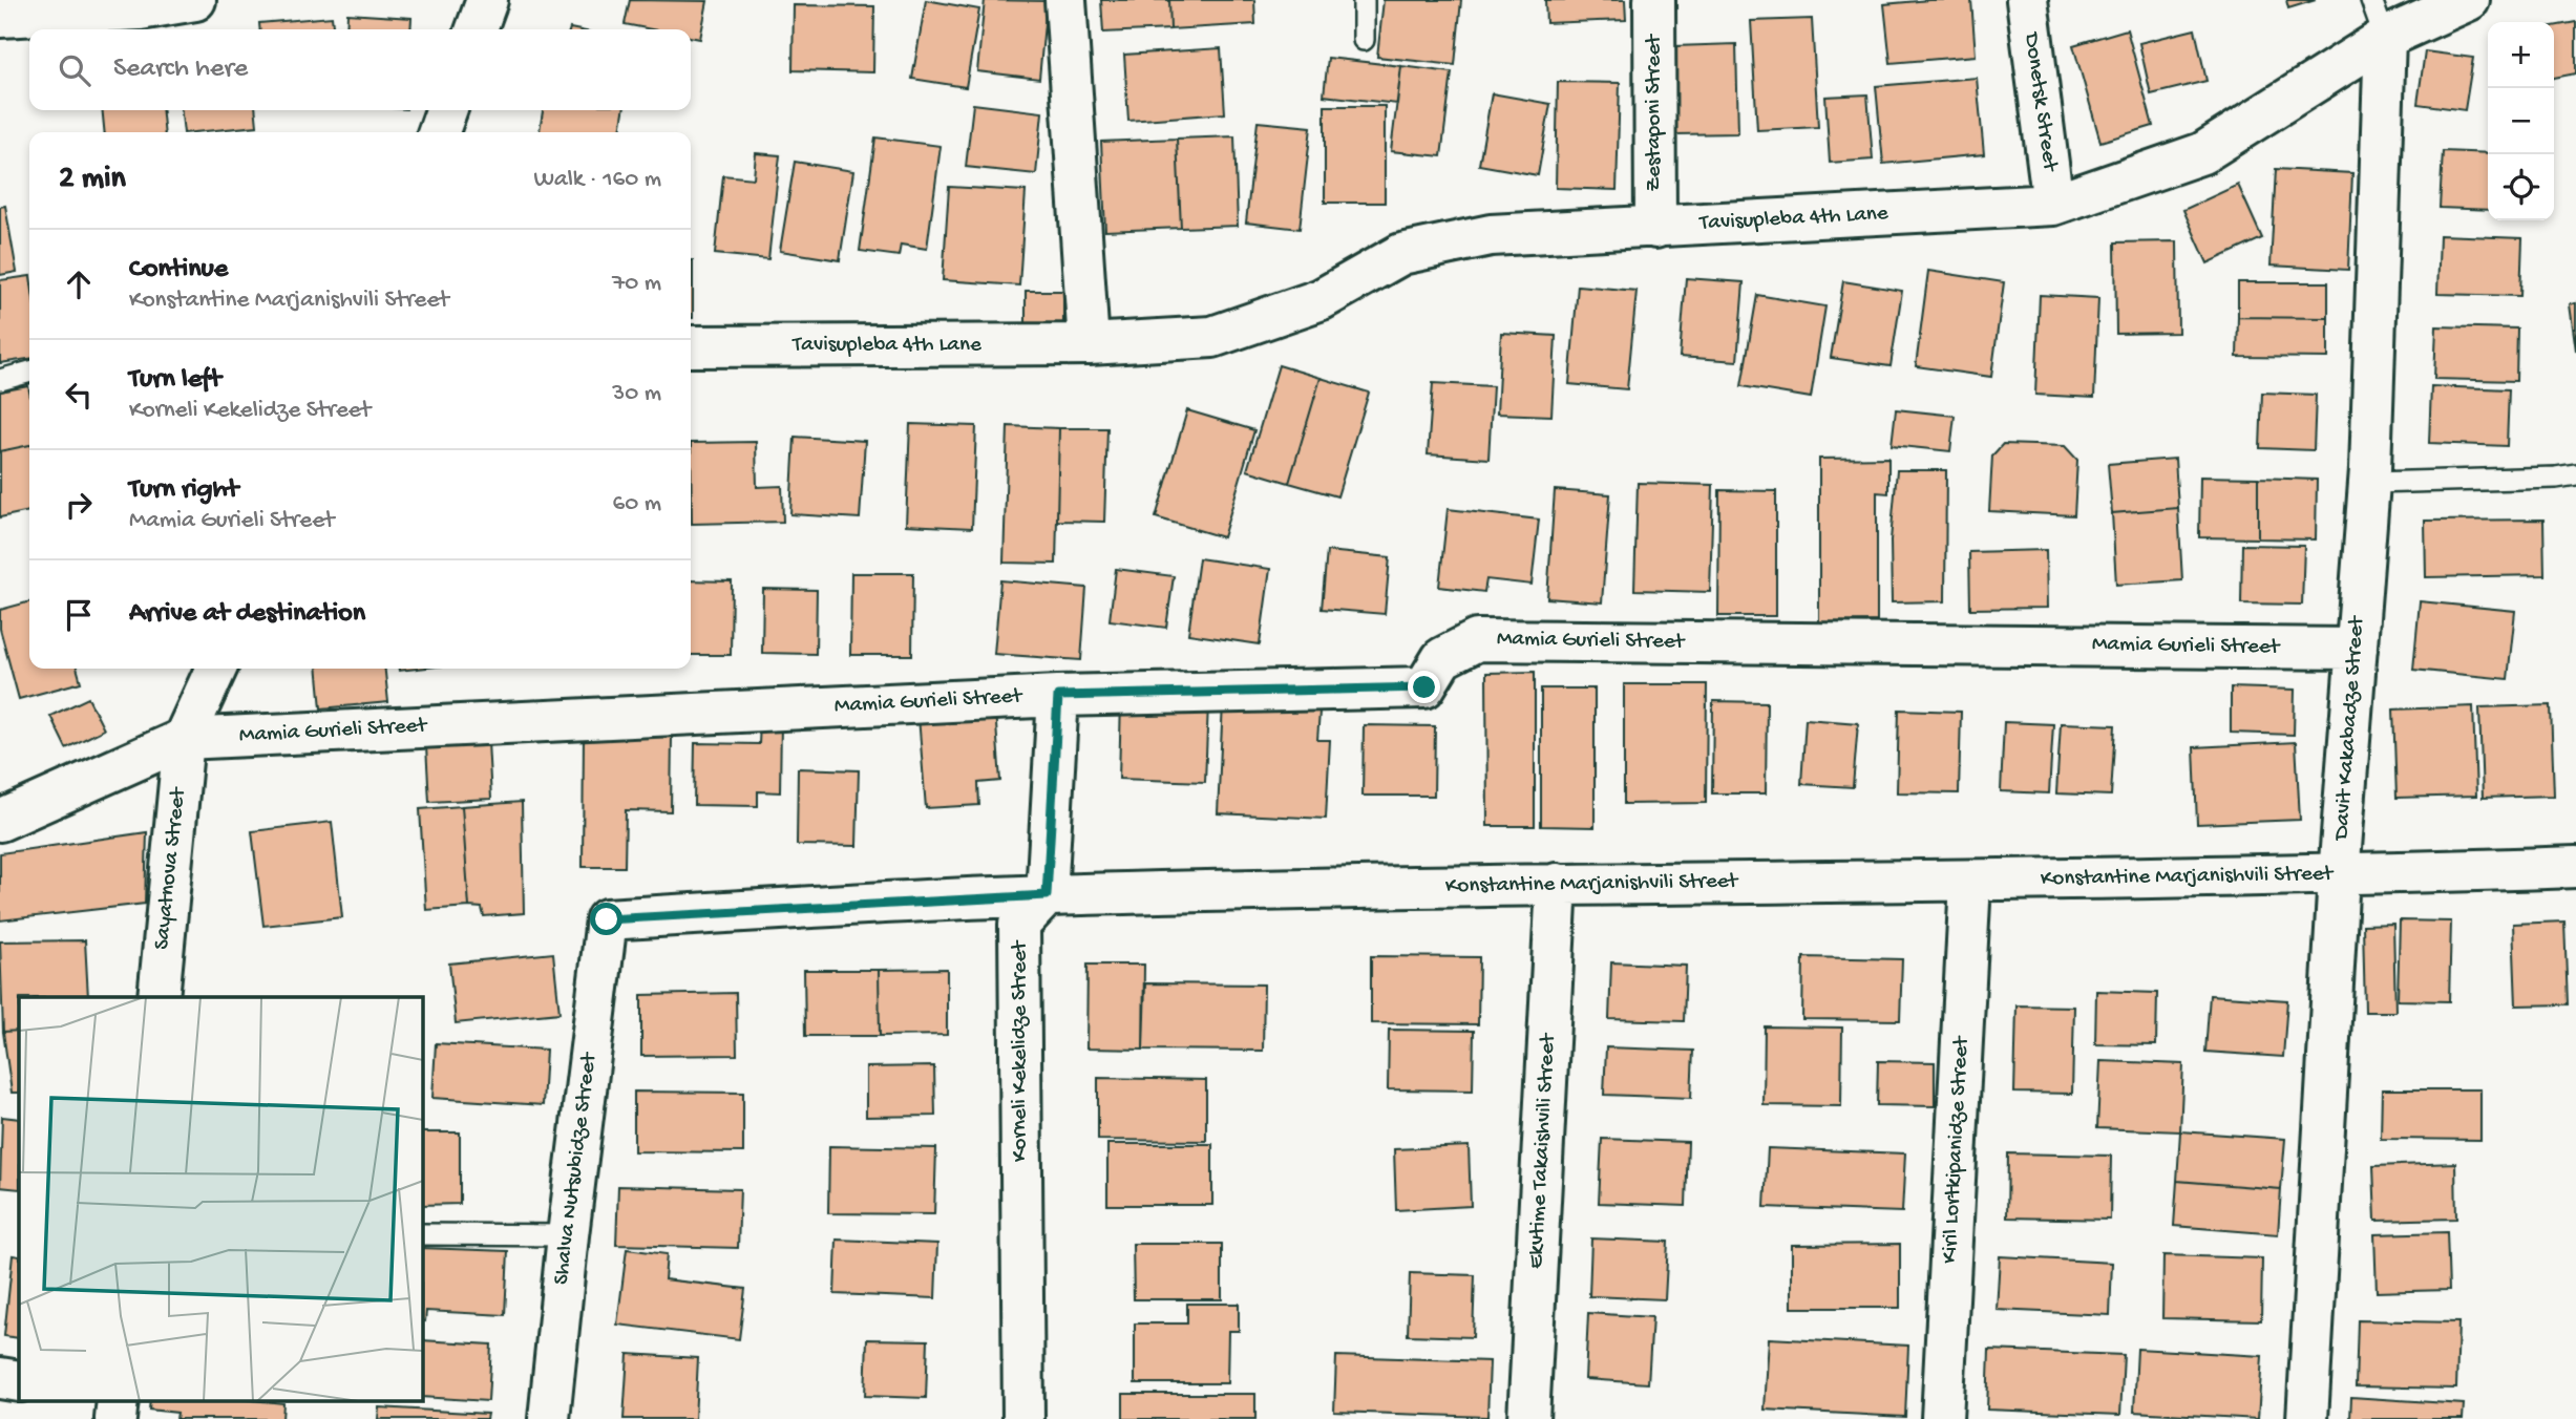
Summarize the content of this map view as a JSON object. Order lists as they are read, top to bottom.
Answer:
{
  "streets": {
    "street": [
      "Donetsk Street",
      "Zestaponi Street",
      "Tavisupleba 4th Lane",
      "Mamia Gurieli Street",
      "Davit Kakabadze Street",
      "Sayatnova Street",
      "Konstantine Marjanishvili Street",
      "Korneli Kekelidze Street",
      "Kiril Lortkipanidze Street",
      "Ekvtime Takaishvili Street",
      "Shalva Nutsubidze Street"
    ]
  },
  "crossings": [
    ["Donetsk Street", "Tavisupleba 4th Lane"],
    ["Zestaponi Street", "Tavisupleba 4th Lane"],
    ["Tavisupleba 4th Lane", "Davit Kakabadze Street"],
    ["Mamia Gurieli Street", "Davit Kakabadze Street"],
    ["Mamia Gurieli Street", "Sayatnova Street"],
    ["Davit Kakabadze Street", "Konstantine Marjanishvili Street"],
    ["Konstantine Marjanishvili Street", "Korneli Kekelidze Street"],
    ["Konstantine Marjanishvili Street", "Kiril Lortkipanidze Street"],
    ["Konstantine Marjanishvili Street", "Ekvtime Takaishvili Street"],
    ["Konstantine Marjanishvili Street", "Shalva Nutsubidze Street"]
  ],
  "page": {
    "map_buttons": ["+", "−"],
    "search": "Search here",
    "heading": ["2 min", "Walk · 160 m"],
    "list": [
      ["Continue", "Konstantine Marjanishvili Street", "70 m"],
      ["Turn left", "Korneli Kekelidze Street", "30 m"],
      ["Turn right", "Mamia Gurieli Street", "60 m"],
      "Arrive at destination"
    ]
  }
}
